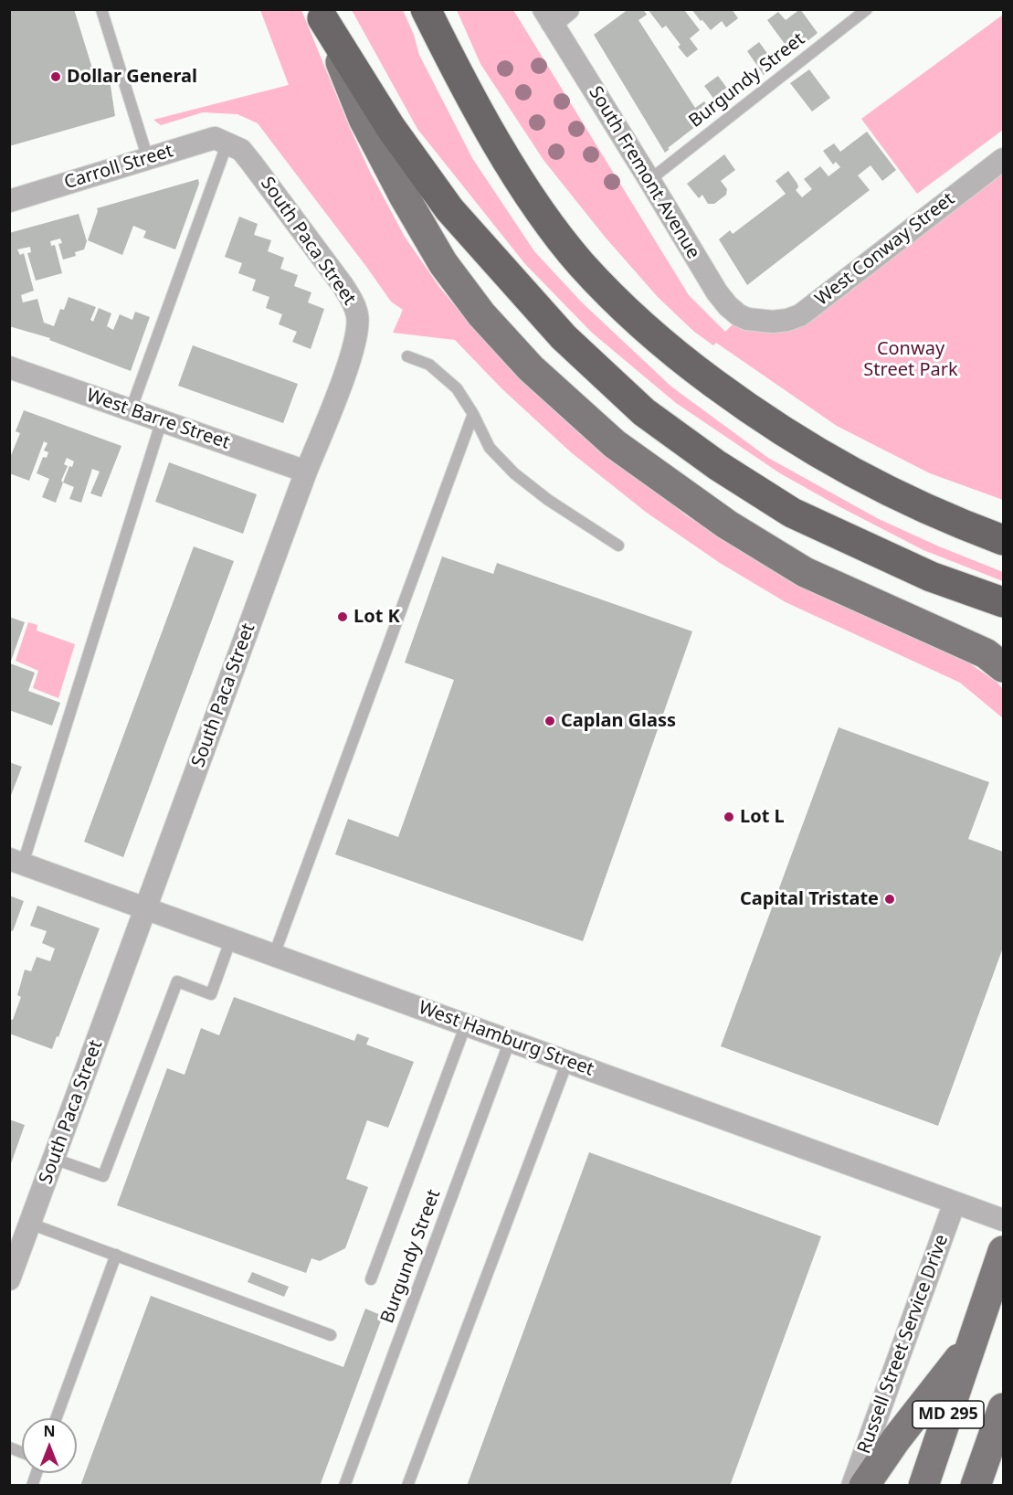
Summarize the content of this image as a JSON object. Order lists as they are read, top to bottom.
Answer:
{
  "streets": {
    "main road": ["MD 295"],
    "street": [
      "Carroll Street",
      "South Fremont Avenue",
      "South Paca Street",
      "West Conway Street",
      "West Barre Street",
      "West Hamburg Street",
      "Russell Street Service Drive"
    ],
    "lane": ["Burgundy Street"]
  },
  "crossings": [
    ["Burgundy Street", "South Fremont Avenue"],
    ["Burgundy Street", "West Hamburg Street"],
    ["Carroll Street", "South Paca Street"],
    ["South Fremont Avenue", "West Conway Street"],
    ["South Paca Street", "West Barre Street"],
    ["South Paca Street", "West Hamburg Street"],
    ["West Hamburg Street", "Russell Street Service Drive"]
  ],
  "parks": ["Conway Street Park"],
  "places": [
    "Dollar General",
    "Lot K",
    "Caplan Glass",
    "Lot L",
    "Capital Tristate"
  ],
  "north": "top"
}
